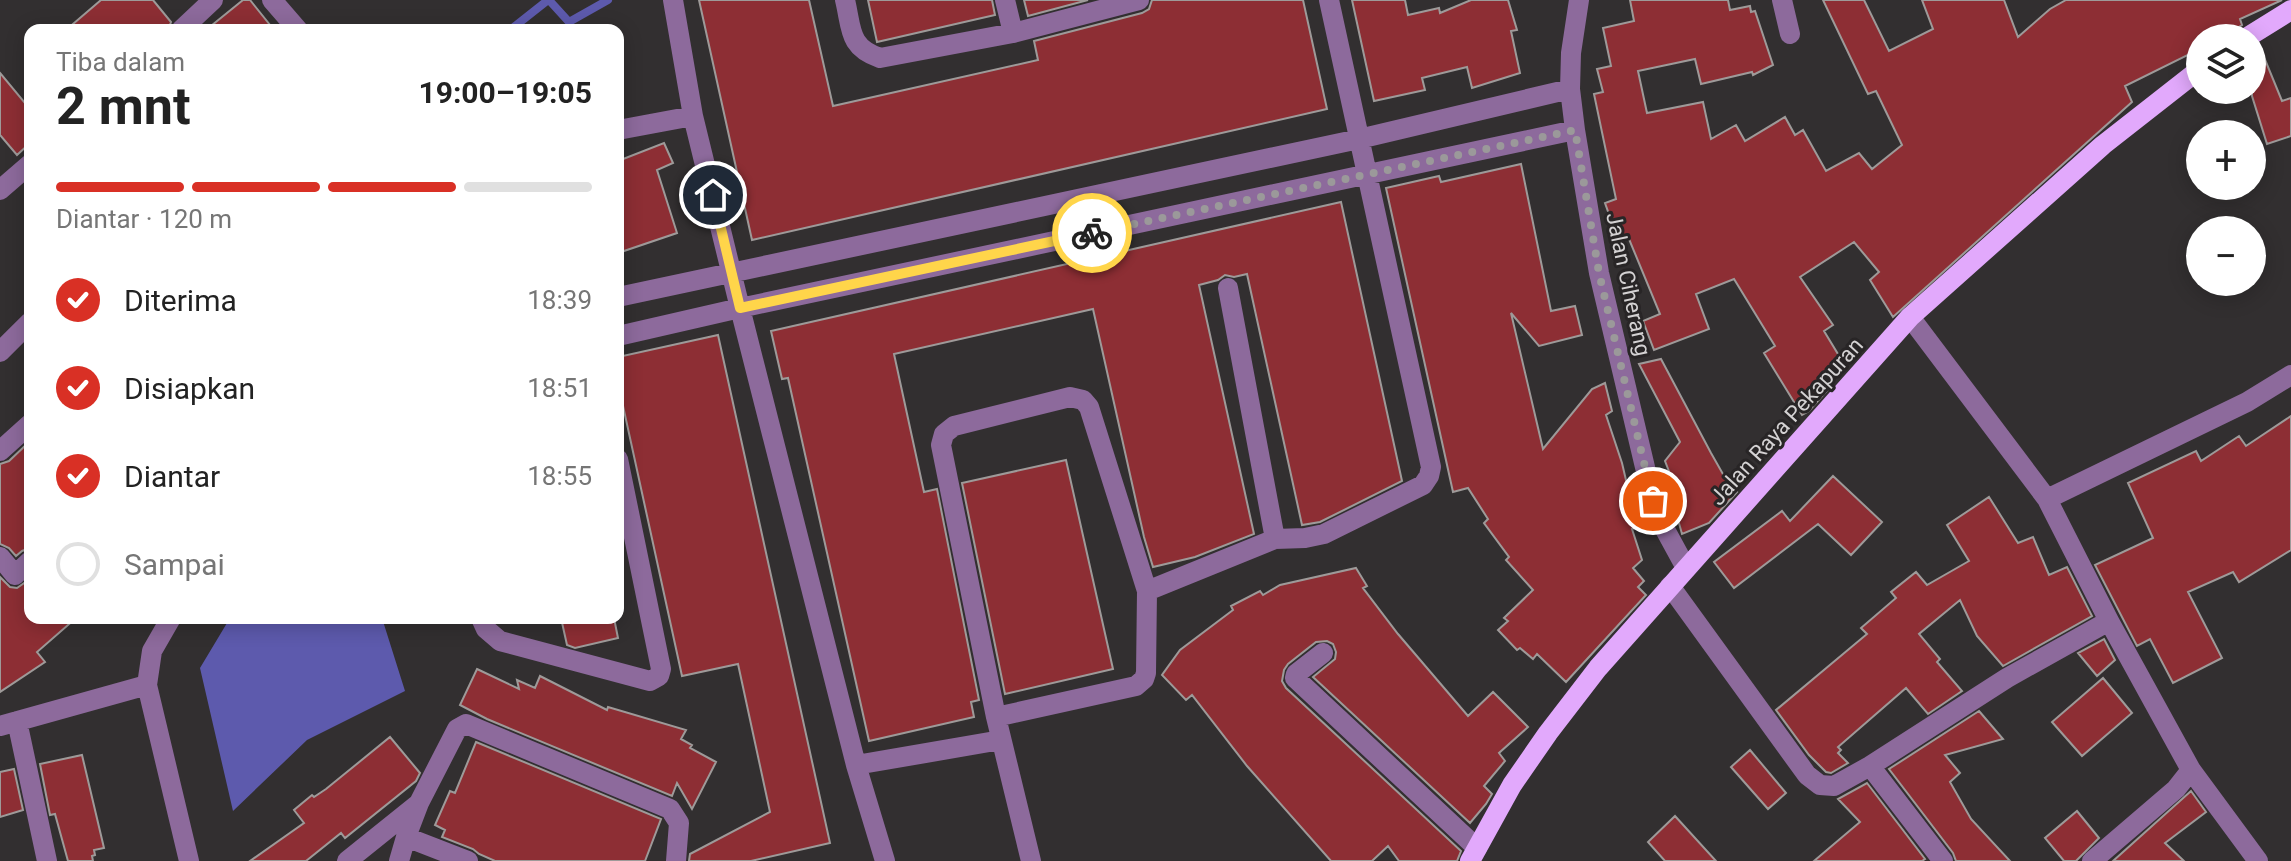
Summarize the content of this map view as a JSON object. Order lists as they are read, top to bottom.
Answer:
{
  "streets": {
    "main road": ["Jalan Raya Pekapuran"],
    "street": ["Jalan Ciherang"]
  },
  "crossings": [
    ["Jalan Ciherang", "Jalan Raya Pekapuran"]
  ],
  "page": {
    "map_buttons": ["+", "−"],
    "heading": ["2 mnt", "Tiba dalam", "19:00–19:05"],
    "bar": "Diantar · 120 m",
    "list": [
      ["Diterima", "18:39"],
      ["Disiapkan", "18:51"],
      ["Diantar", "18:55"],
      "Sampai"
    ]
  }
}
